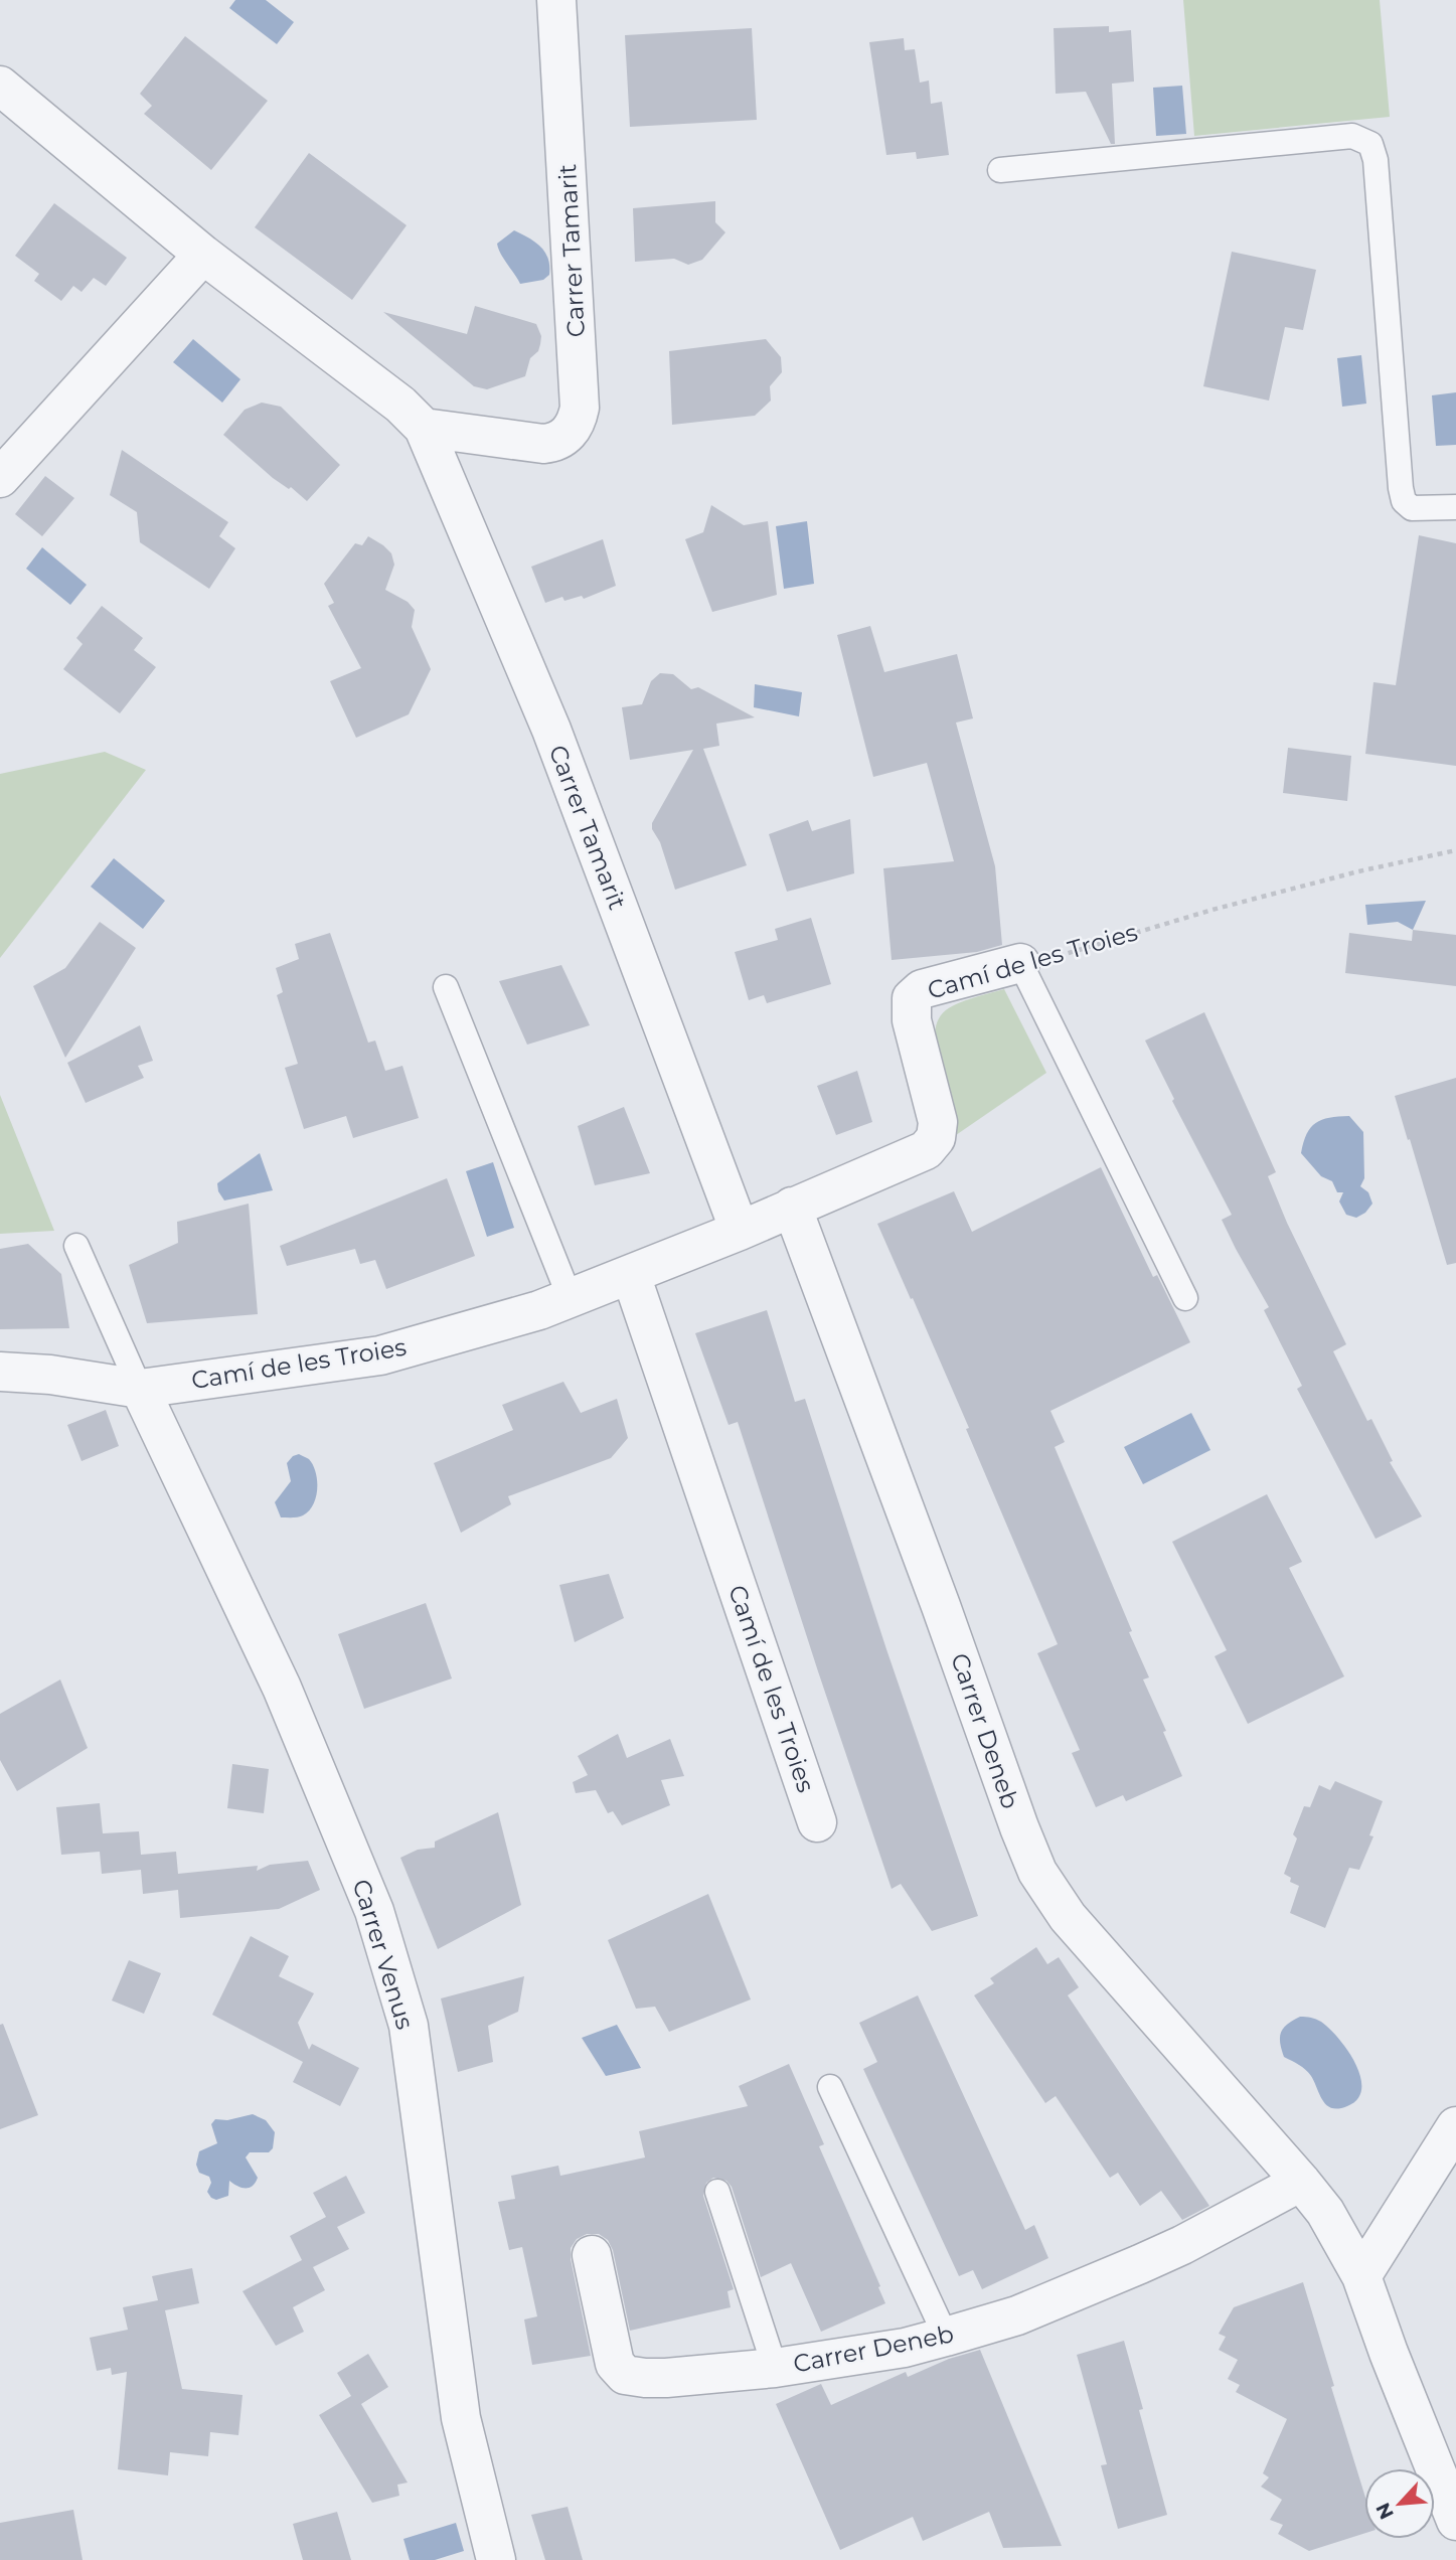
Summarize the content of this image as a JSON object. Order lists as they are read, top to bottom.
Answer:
{
  "streets": {
    "street": [
      "Carrer Tamarit",
      "Camí de les Troies",
      "Carrer Deneb",
      "Carrer Venus"
    ]
  },
  "crossings": [
    ["Carrer Tamarit", "Camí de les Troies"],
    ["Camí de les Troies", "Carrer Deneb"],
    ["Camí de les Troies", "Carrer Venus"]
  ],
  "north": "bottom left"
}
